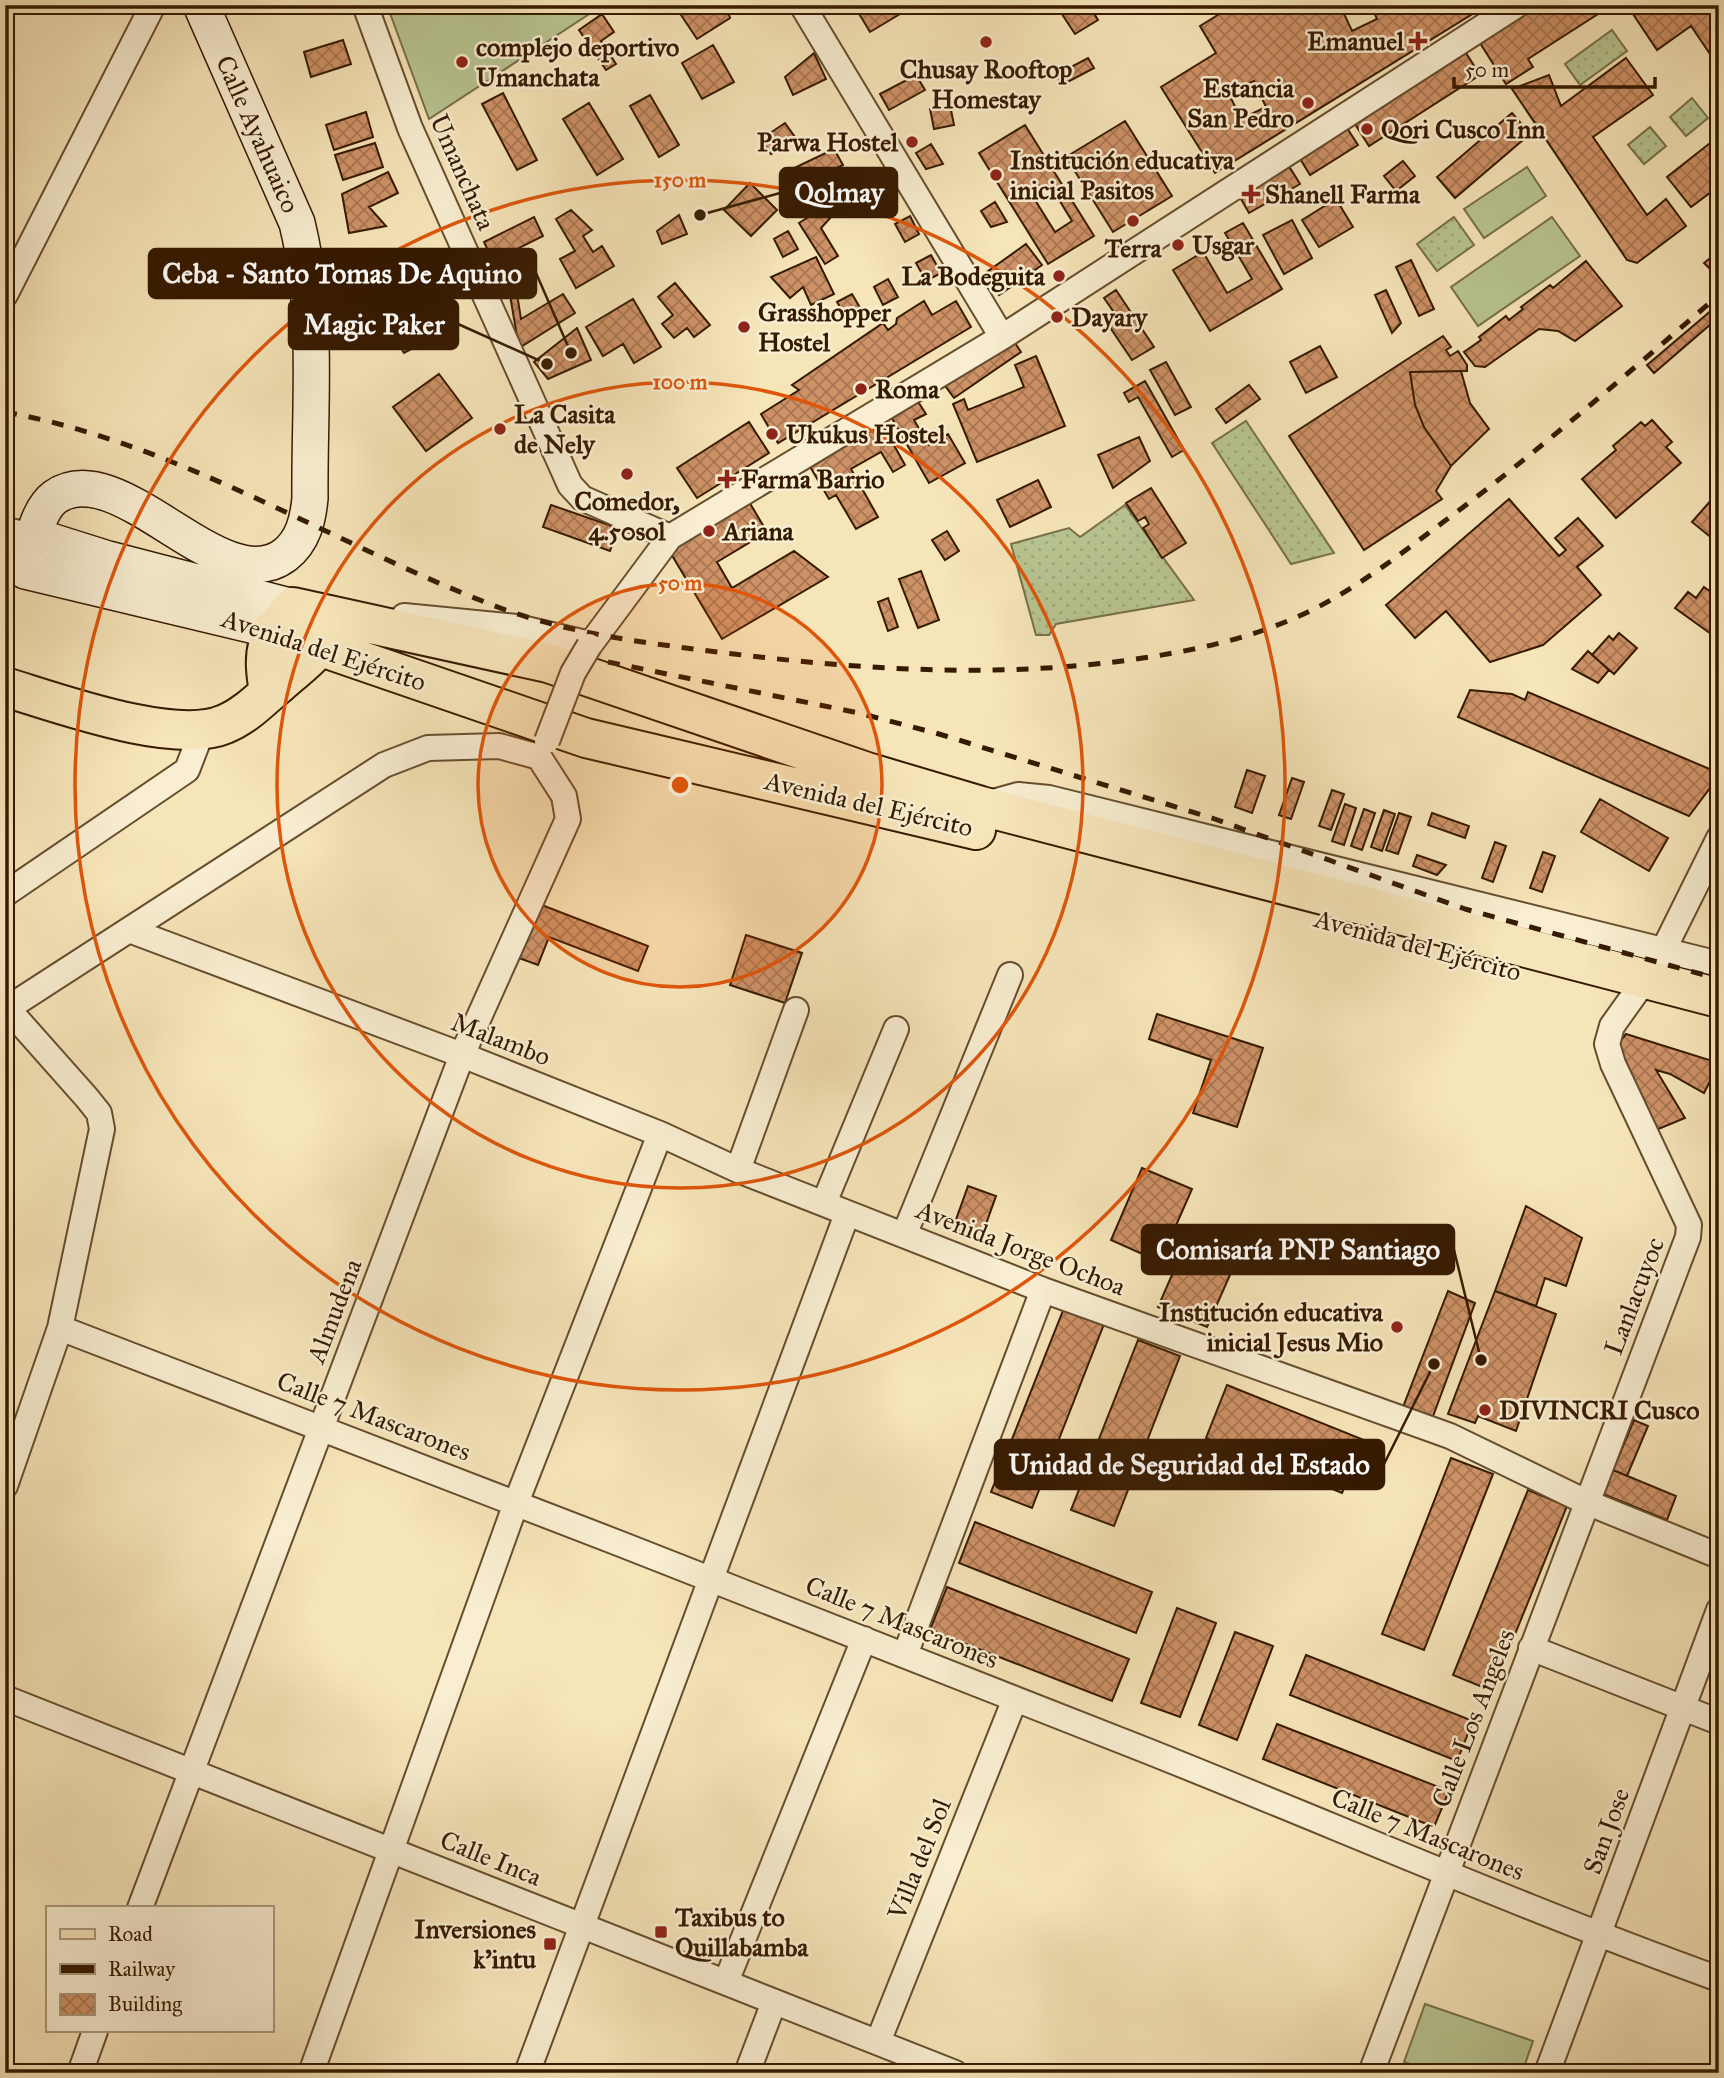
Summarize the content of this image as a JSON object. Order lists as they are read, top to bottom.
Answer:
{
  "streets": {
    "main road": ["Calle Ayahuaico", "Avenida del Ejército"],
    "street": [
      "Umanchata",
      "Malambo",
      "Avenida Jorge Ochoa",
      "Lanlacuyoc",
      "Almudena",
      "Calle 7 Mascarones",
      "Calle Los Angeles",
      "San Jose",
      "Calle Inca",
      "Villa del Sol"
    ]
  },
  "crossings": [
    ["Calle Ayahuaico", "Avenida del Ejército"],
    ["Avenida del Ejército", "Lanlacuyoc"],
    ["Malambo", "Avenida Jorge Ochoa"],
    ["Malambo", "Almudena"],
    ["Avenida Jorge Ochoa", "Lanlacuyoc"],
    ["Avenida Jorge Ochoa", "Calle Los Angeles"],
    ["Lanlacuyoc", "Calle Los Angeles"],
    ["Almudena", "Calle 7 Mascarones"],
    ["Almudena", "Calle Inca"],
    ["Calle 7 Mascarones", "Calle Los Angeles"],
    ["Calle 7 Mascarones", "San Jose"],
    ["Calle 7 Mascarones", "Villa del Sol"],
    ["Calle Inca", "Villa del Sol"]
  ],
  "places": {
    "health": ["Emanuel", "Shanell Farma", "Farma Barrio"],
    "other": [
      "Chusay Rooftop Homestay",
      "complejo deportivo Umanchata",
      "Estancia San Pedro",
      "Qori Cusco Inn",
      "Parwa Hostel",
      "Institución educativa inicial Pasitos",
      "Qolmay",
      "Terra",
      "Usgar",
      "La Bodeguita",
      "Dayary",
      "Grasshopper Hostel",
      "Ceba - Santo Tomas De Aquino",
      "Magic Paker",
      "Roma",
      "La Casita de Nely",
      "Ukukus Hostel",
      "Comedor, 4.50sol",
      "Ariana",
      "Institución educativa inicial Jesus Mio",
      "Comisaría PNP Santiago",
      "Unidad de Seguridad del Estado",
      "DIVINCRI Cusco"
    ],
    "transit": ["Taxibus to Quillabamba", "Inversiones k'intu"]
  },
  "legend": ["Road", "Railway", "Building"],
  "scale_bar": "50 m",
  "rings": ["150 m", "100 m", "50 m"]
}
